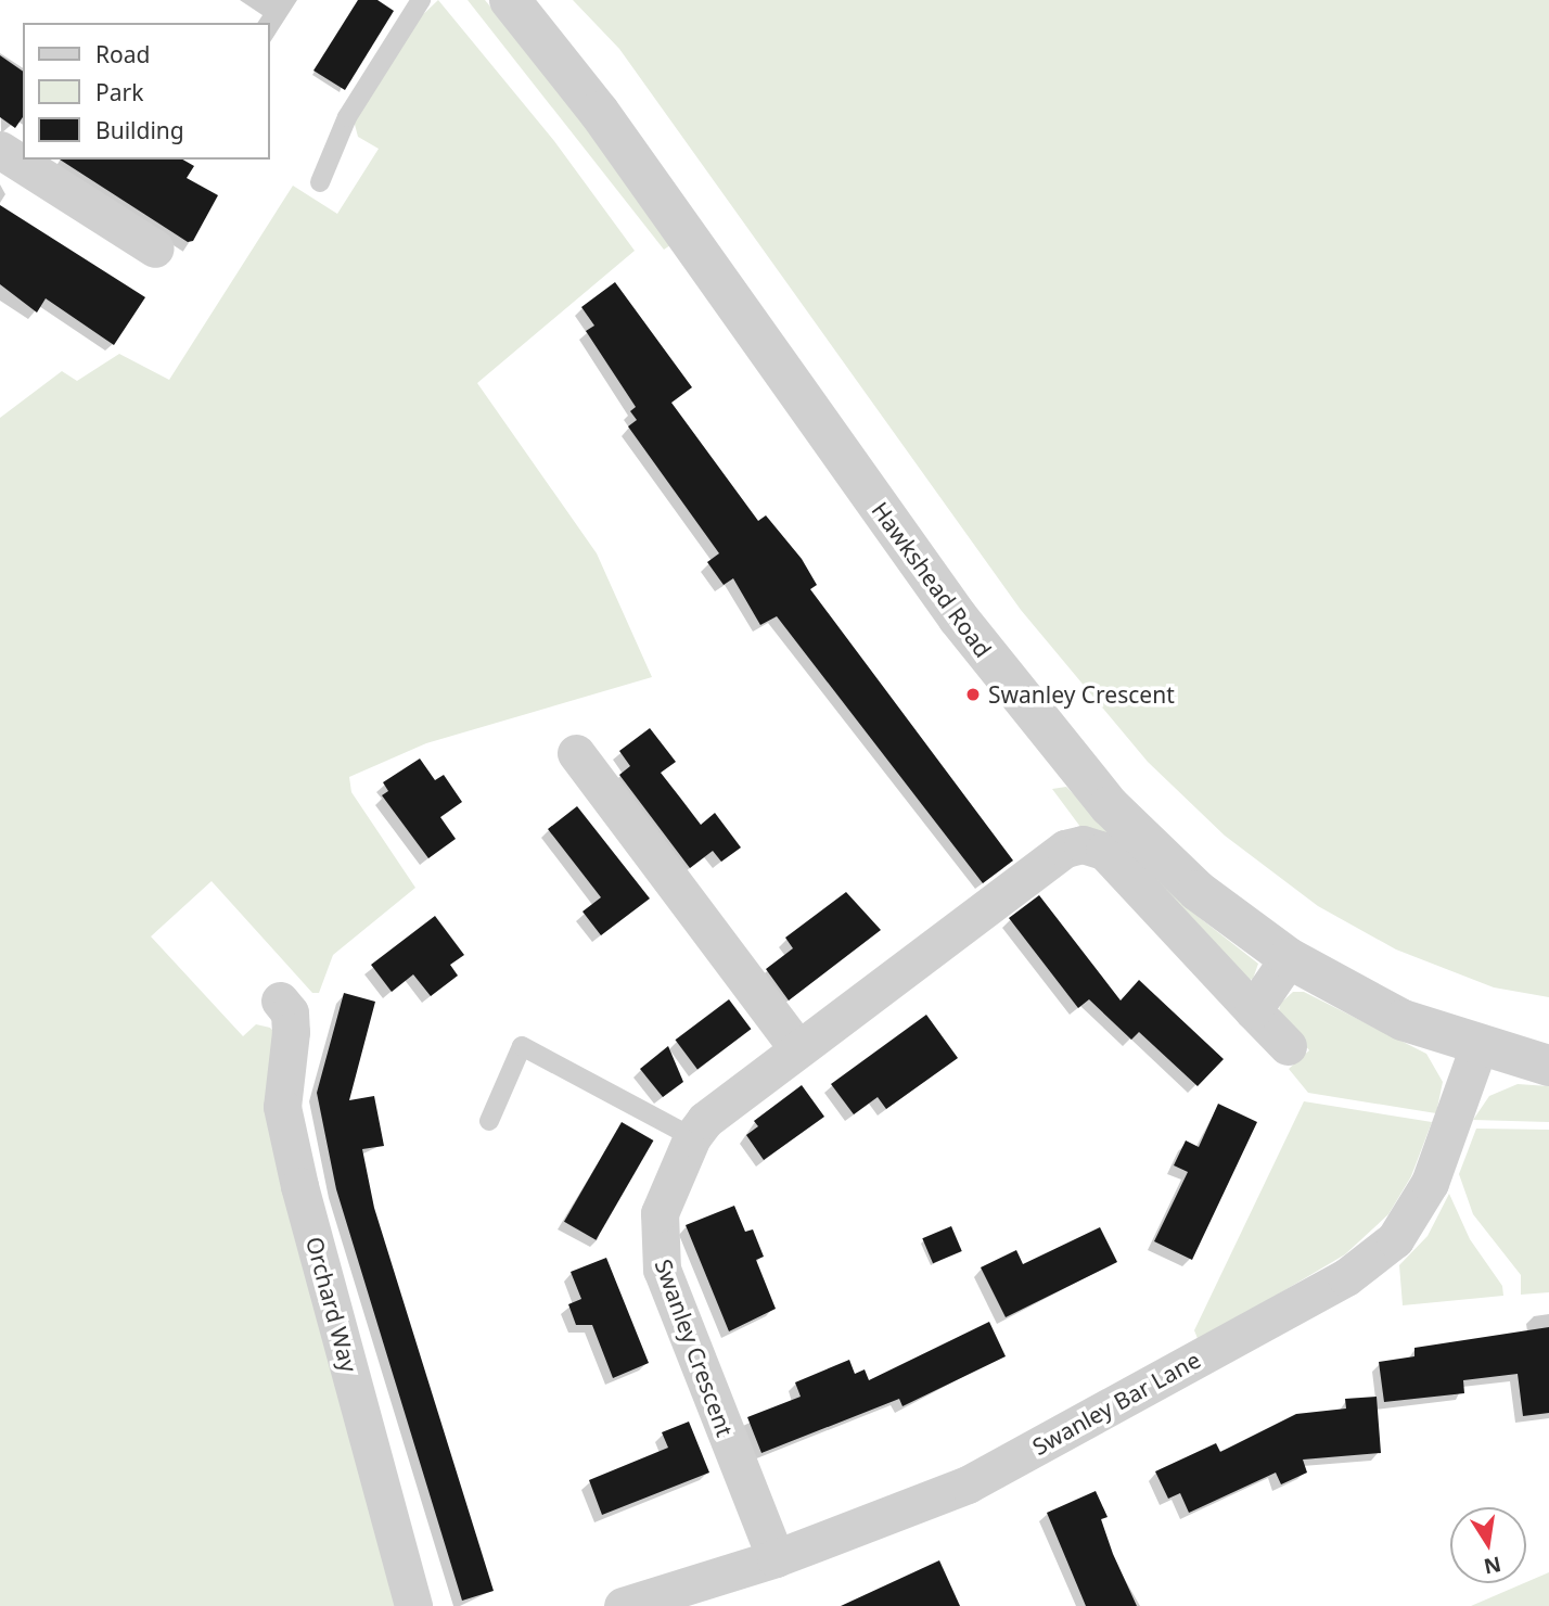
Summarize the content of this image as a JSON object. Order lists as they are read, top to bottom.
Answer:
{
  "streets": {
    "street": [
      "Hawkshead Road",
      "Orchard Way",
      "Swanley Crescent",
      "Swanley Bar Lane"
    ]
  },
  "crossings": [
    ["Hawkshead Road", "Swanley Bar Lane"],
    ["Swanley Crescent", "Swanley Bar Lane"]
  ],
  "places": ["Swanley Crescent"],
  "legend": ["Road", "Park", "Building"],
  "north": "bottom"
}
